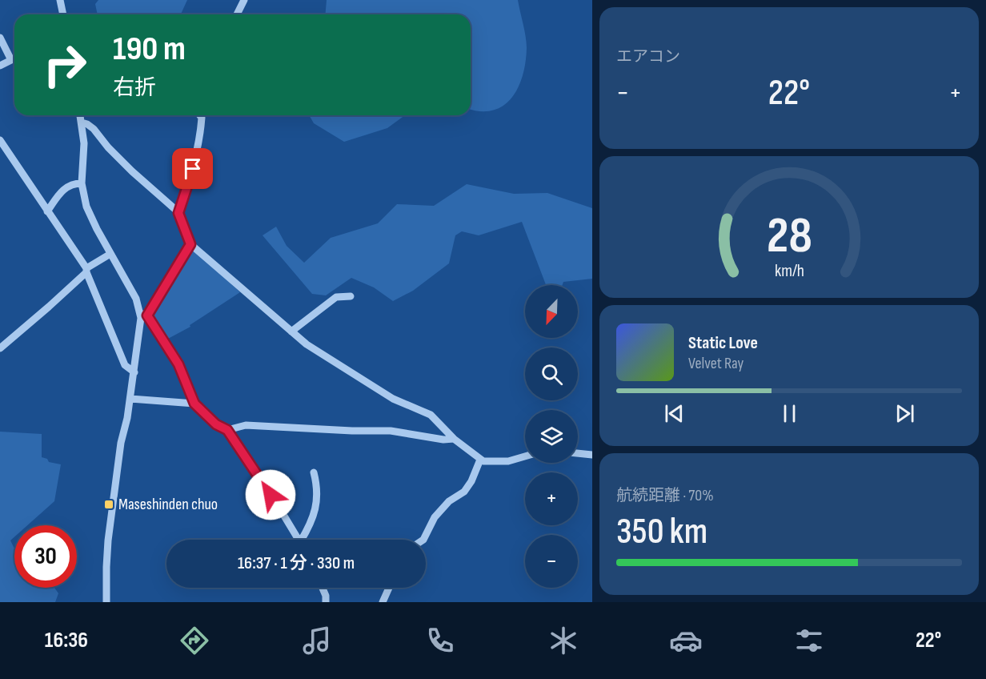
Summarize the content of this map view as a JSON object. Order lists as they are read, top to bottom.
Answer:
{
  "places": {
    "transit": ["Maseshinden chuo"]
  },
  "north": "bottom left",
  "page": {
    "tile": [
      "エアコン",
      ["航続距離 · 70%", "350 km"]
    ],
    "turn": ["190 m", "右折"],
    "heat": ["−", "22°", "+"],
    "map_buttons": ["+", "−"],
    "song": ["Static Love", "Velvet Ray"],
    "limit": "30",
    "trip": "16:37 · 1 分 · 330 m",
    "tabs": ["16:36", "22°"],
    "gauge": ["28", "km/h"]
  }
}
